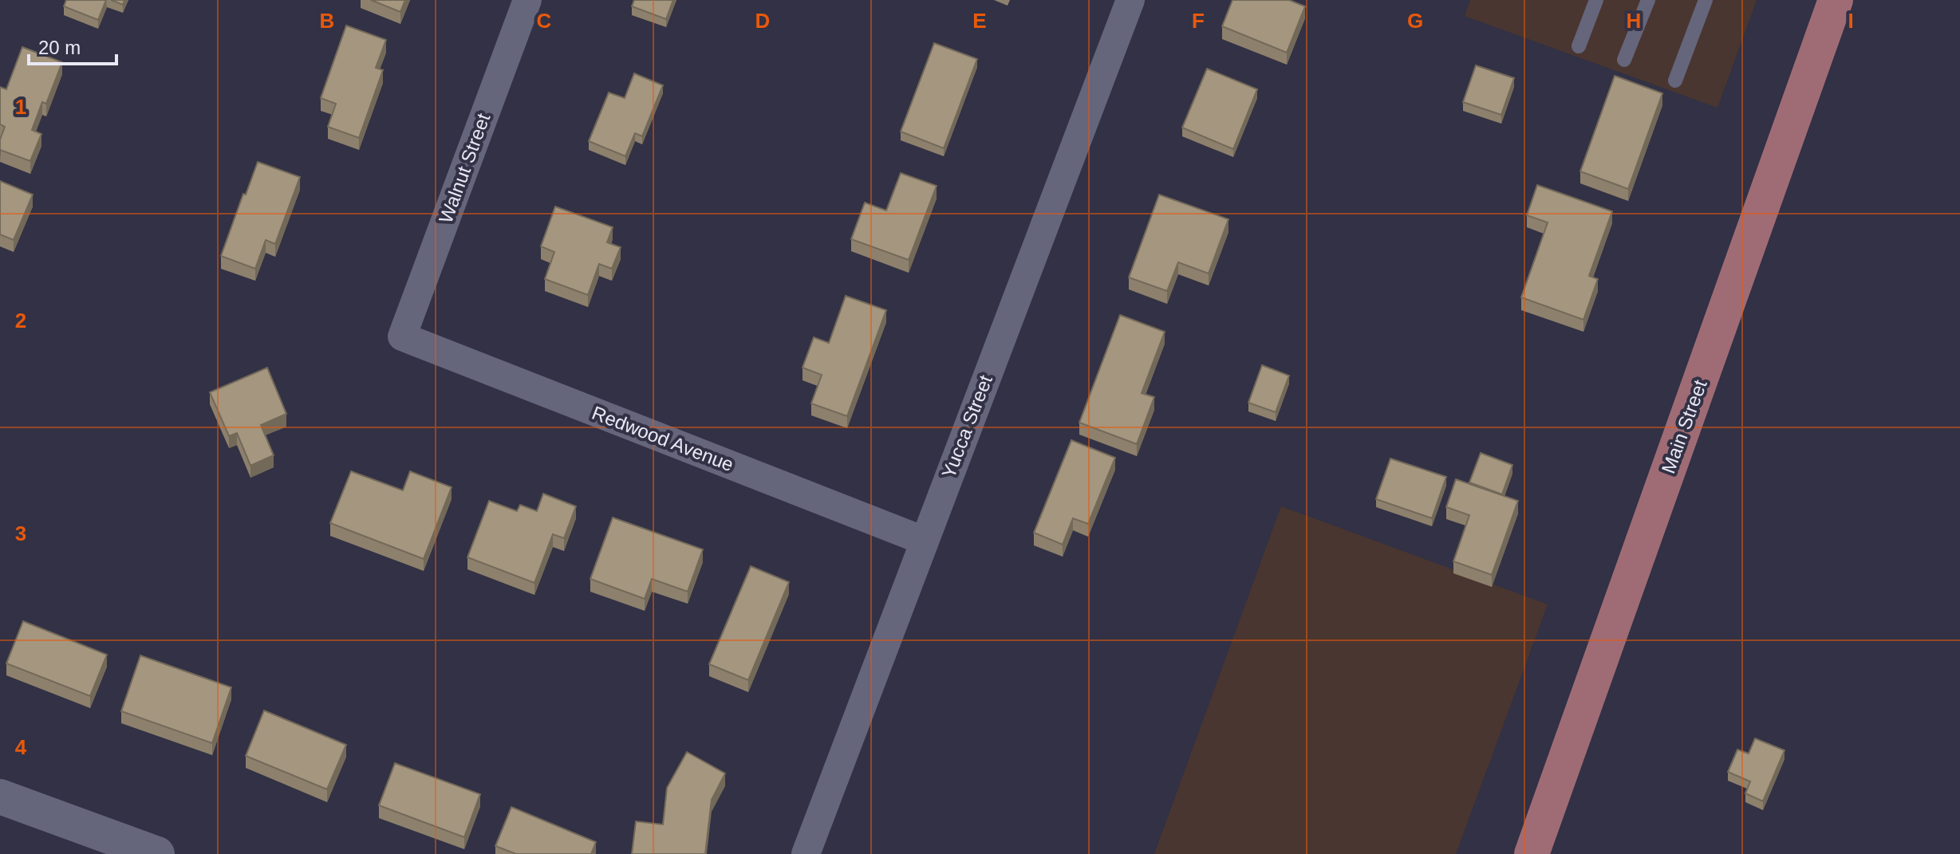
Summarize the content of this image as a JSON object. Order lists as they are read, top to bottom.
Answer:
{
  "streets": {
    "main road": ["Main Street"],
    "street": ["Walnut Street", "Yucca Street", "Redwood Avenue"]
  },
  "crossings": [
    ["Walnut Street", "Redwood Avenue"],
    ["Yucca Street", "Redwood Avenue"]
  ],
  "scale_bar": "20 m",
  "grid": {
    "columns": [
      "B",
      "C",
      "D",
      "E",
      "F",
      "G",
      "H",
      "I"
    ],
    "rows": [
      "1",
      "2",
      "3",
      "4"
    ]
  }
}
